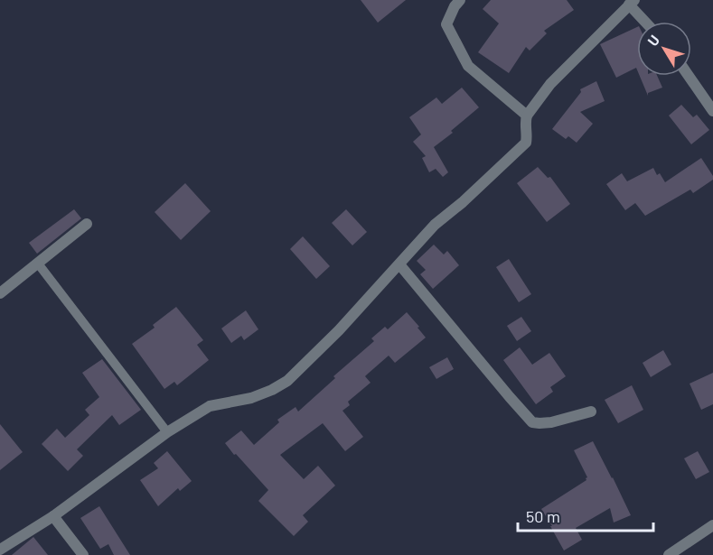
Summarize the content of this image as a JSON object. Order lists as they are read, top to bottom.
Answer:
{
  "scale_bar": "50 m",
  "north": "top left"
}
